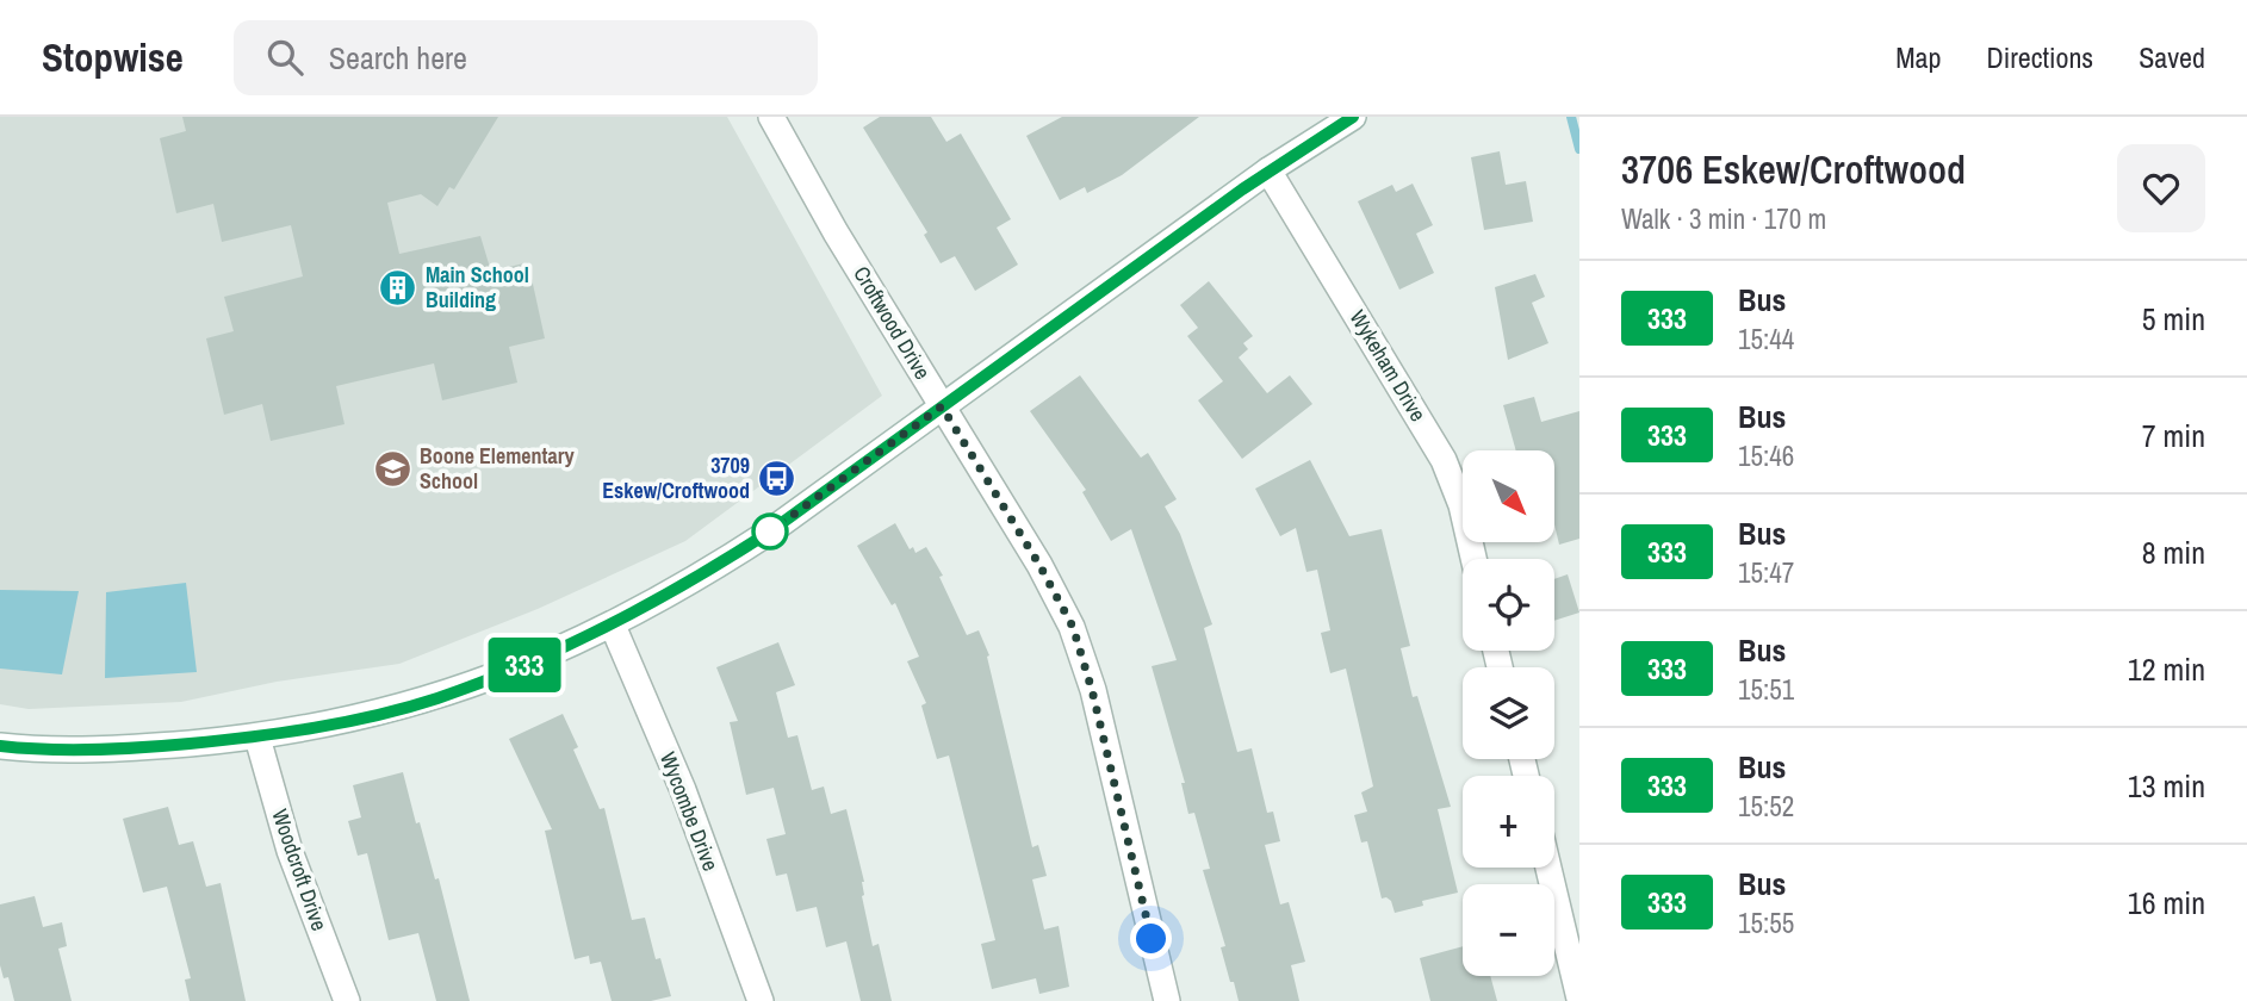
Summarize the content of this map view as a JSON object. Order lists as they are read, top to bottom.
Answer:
{
  "streets": {
    "street": [
      "Croftwood Drive",
      "Wykeham Drive",
      "Wycombe Drive",
      "Woodcroft Drive"
    ]
  },
  "places": {
    "building": ["Main School Building"],
    "school or university": ["Boone Elementary School"],
    "bus stop": ["3709 Eskew/Croftwood"]
  },
  "lines": ["bus line 333"],
  "north": "bottom right",
  "page": {
    "header": "Stopwise",
    "search": "Search here",
    "nav": ["Map", "Directions", "Saved"],
    "on_map": "333",
    "heading": ["3706 Eskew/Croftwood", "Walk · 3 min · 170 m"],
    "list": [
      {
        "mark": "333",
        "name": "Bus",
        "note": "15:44",
        "value": "5 min"
      },
      {
        "mark": "333",
        "name": "Bus",
        "note": "15:46",
        "value": "7 min"
      },
      {
        "mark": "333",
        "name": "Bus",
        "note": "15:47",
        "value": "8 min"
      },
      {
        "mark": "333",
        "name": "Bus",
        "note": "15:51",
        "value": "12 min"
      },
      {
        "mark": "333",
        "name": "Bus",
        "note": "15:52",
        "value": "13 min"
      },
      {
        "mark": "333",
        "name": "Bus",
        "note": "15:55",
        "value": "16 min"
      }
    ],
    "map_buttons": ["+", "−"]
  }
}
